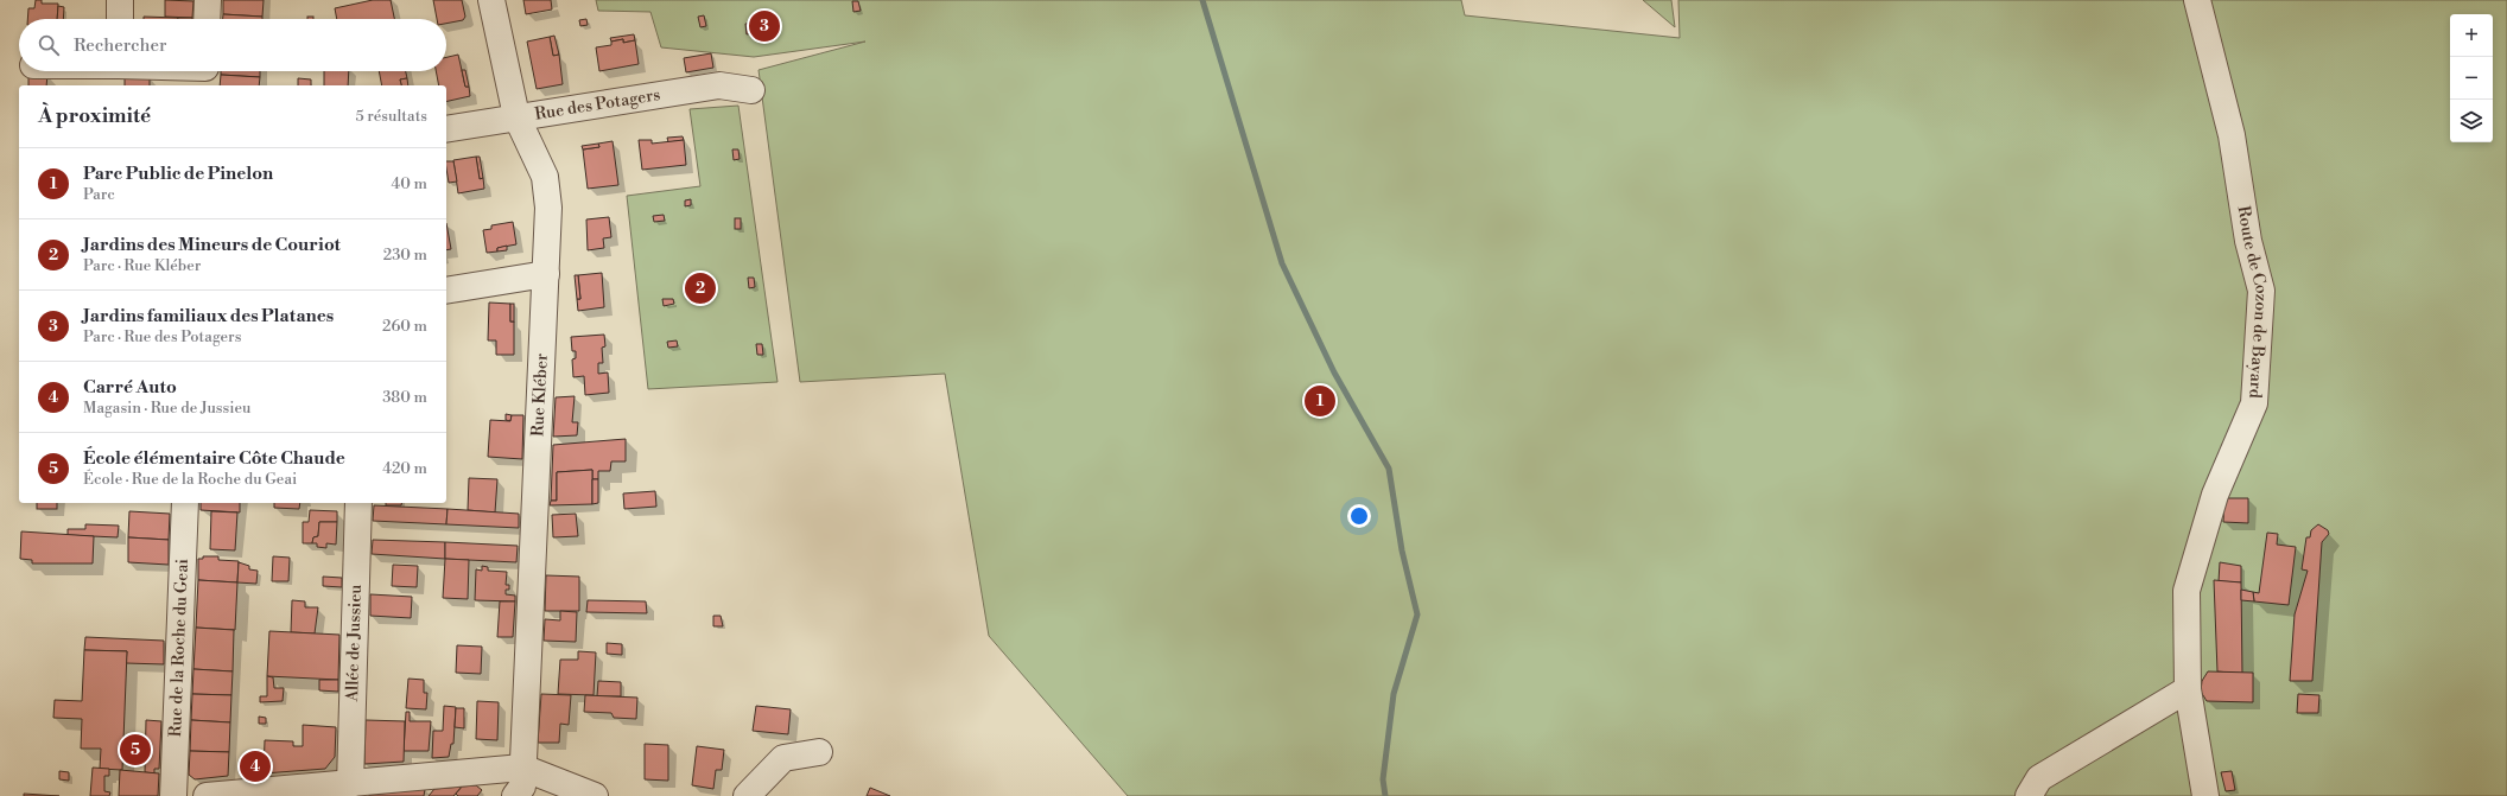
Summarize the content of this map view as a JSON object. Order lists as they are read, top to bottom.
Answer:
{
  "streets": {
    "street": [
      "Rue des Potagers",
      "Route de Cozon de Bayard",
      "Rue Kléber",
      "Allée de Jussieu",
      "Rue de la Roche du Geai"
    ]
  },
  "crossings": [
    ["Rue des Potagers", "Rue Kléber"]
  ],
  "page": {
    "pins": [
      "3",
      "2",
      "1",
      "5",
      "4"
    ],
    "map_buttons": ["+", "−"],
    "search": "Rechercher",
    "heading": ["À proximité", "5 résultats"],
    "list": [
      {
        "mark": "1",
        "name": "Parc Public de Pinelon",
        "note": "Parc",
        "value": "40 m"
      },
      {
        "mark": "2",
        "name": "Jardins des Mineurs de Couriot",
        "note": "Parc · Rue Kléber",
        "value": "230 m"
      },
      {
        "mark": "3",
        "name": "Jardins familiaux des Platanes",
        "note": "Parc · Rue des Potagers",
        "value": "260 m"
      },
      {
        "mark": "4",
        "name": "Carré Auto",
        "note": "Magasin · Rue de Jussieu",
        "value": "380 m"
      },
      {
        "mark": "5",
        "name": "École élémentaire Côte Chaude",
        "note": "École · Rue de la Roche du Geai",
        "value": "420 m"
      }
    ]
  }
}
